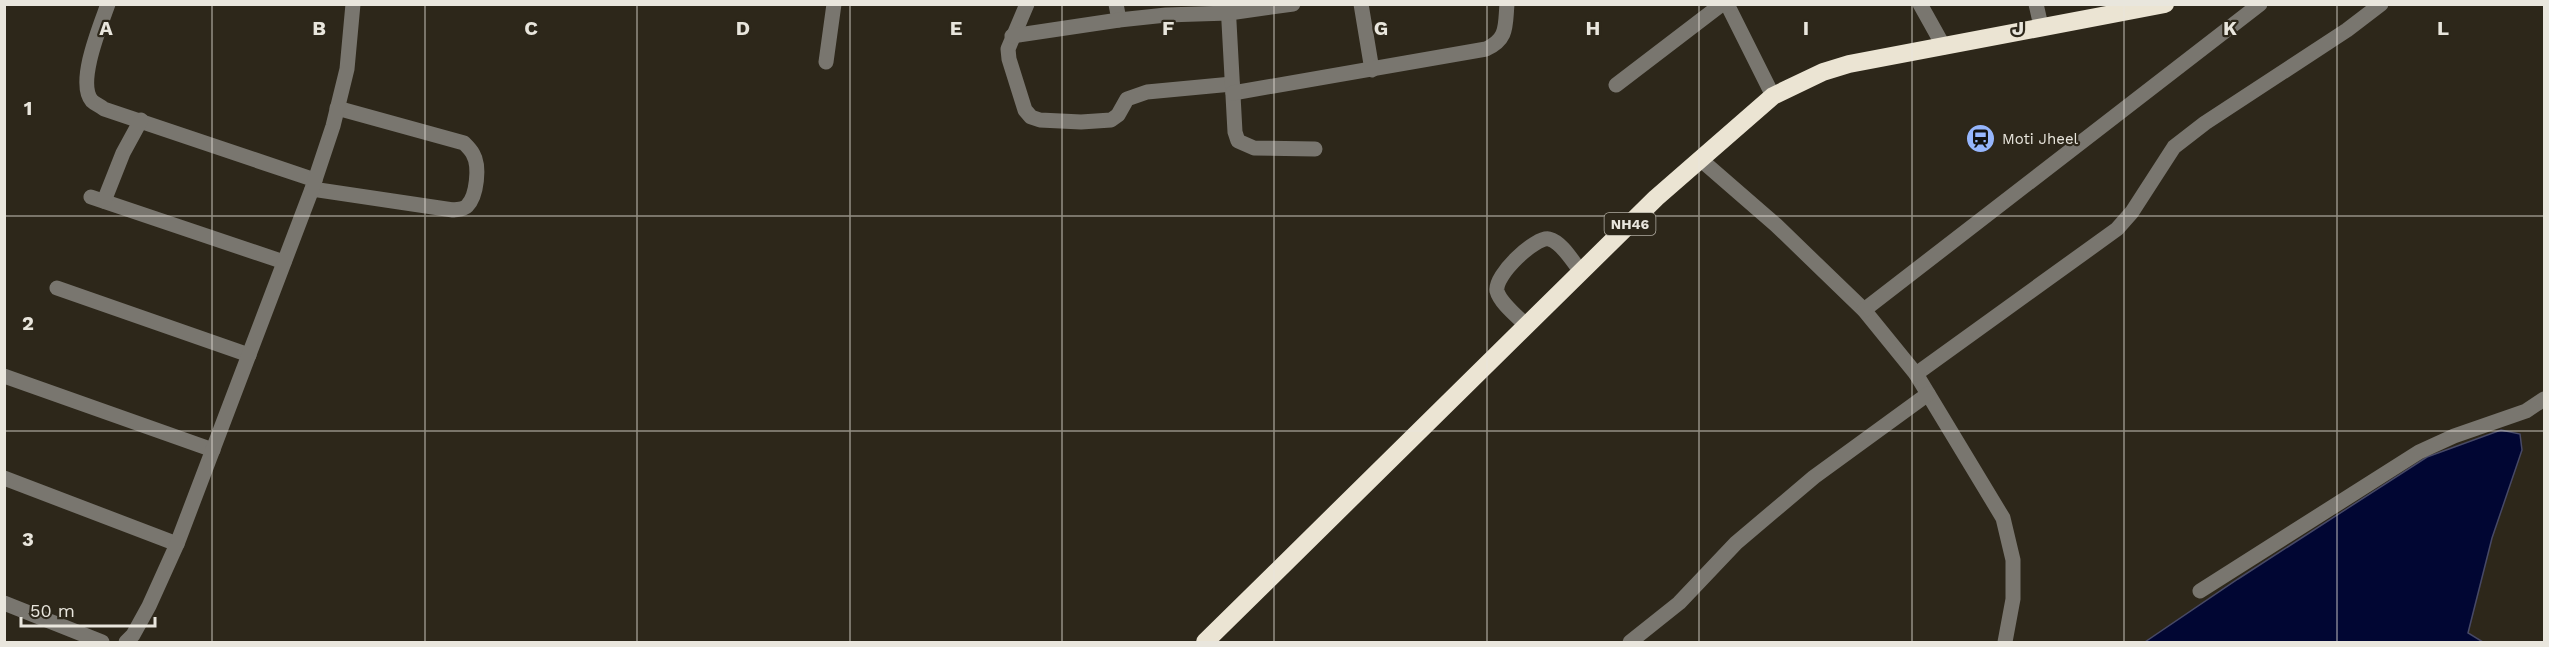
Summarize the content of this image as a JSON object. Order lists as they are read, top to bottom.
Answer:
{
  "streets": {
    "highway": ["NH46"]
  },
  "places": {
    "station": ["Moti Jheel"]
  },
  "scale_bar": "50 m",
  "grid": {
    "columns": [
      "A",
      "B",
      "C",
      "D",
      "E",
      "F",
      "G",
      "H",
      "I",
      "J",
      "K",
      "L"
    ],
    "rows": ["1", "2", "3"]
  }
}
